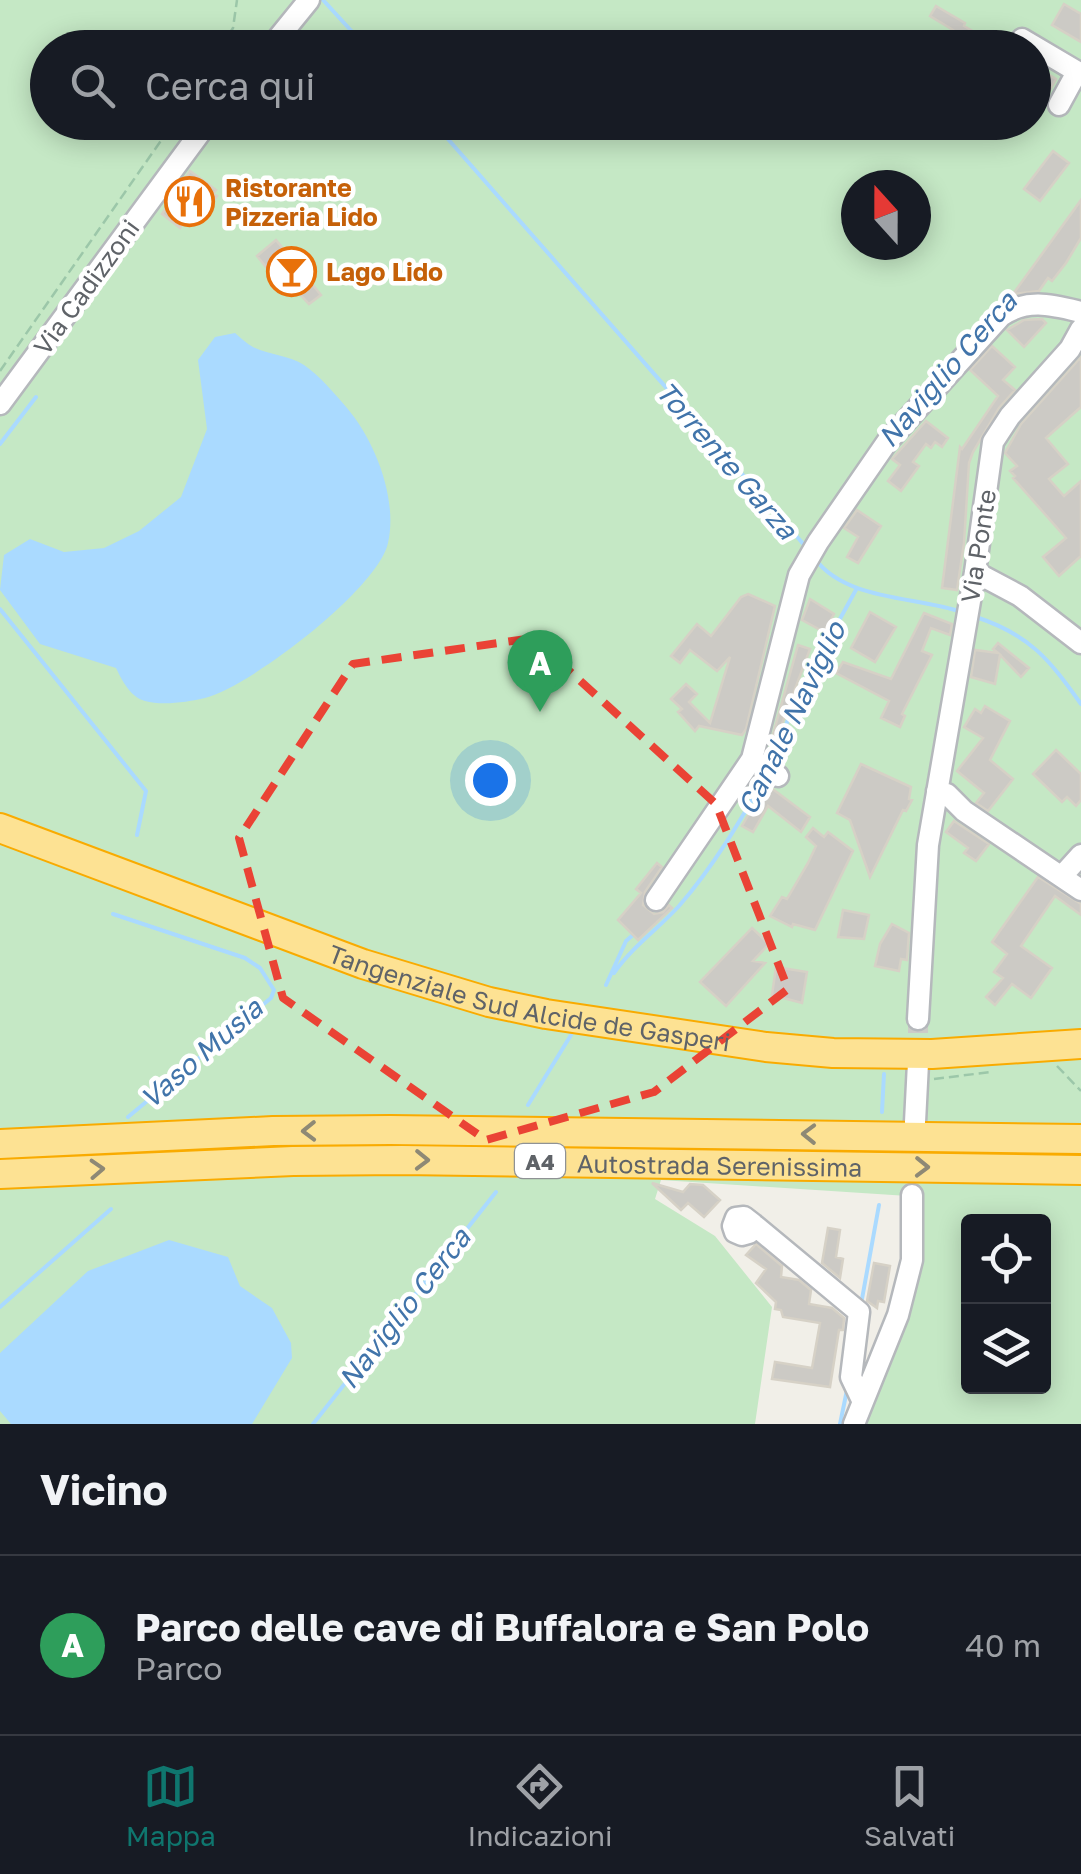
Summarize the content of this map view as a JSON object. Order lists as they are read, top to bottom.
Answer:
{
  "streets": {
    "highway": ["Tangenziale Sud Alcide de Gasperi", "A4", "Autostrada Serenissima"],
    "street": ["Via Cadizzoni", "Via Ponte"]
  },
  "water": [
    "Naviglio Cerca",
    "Torrente Garza",
    "Canale Naviglio",
    "Vaso Musia"
  ],
  "places": {
    "restaurant": ["Ristorante Pizzeria Lido"],
    "bar": ["Lago Lido"]
  },
  "north": "top",
  "page": {
    "search": "Cerca qui",
    "pins": "A",
    "heading": "Vicino",
    "list": [
      {
        "mark": "A",
        "name": "Parco delle cave di Buffalora e San Polo",
        "note": "Parco",
        "value": "40 m"
      }
    ],
    "nav": ["Mappa", "Indicazioni", "Salvati"]
  }
}
